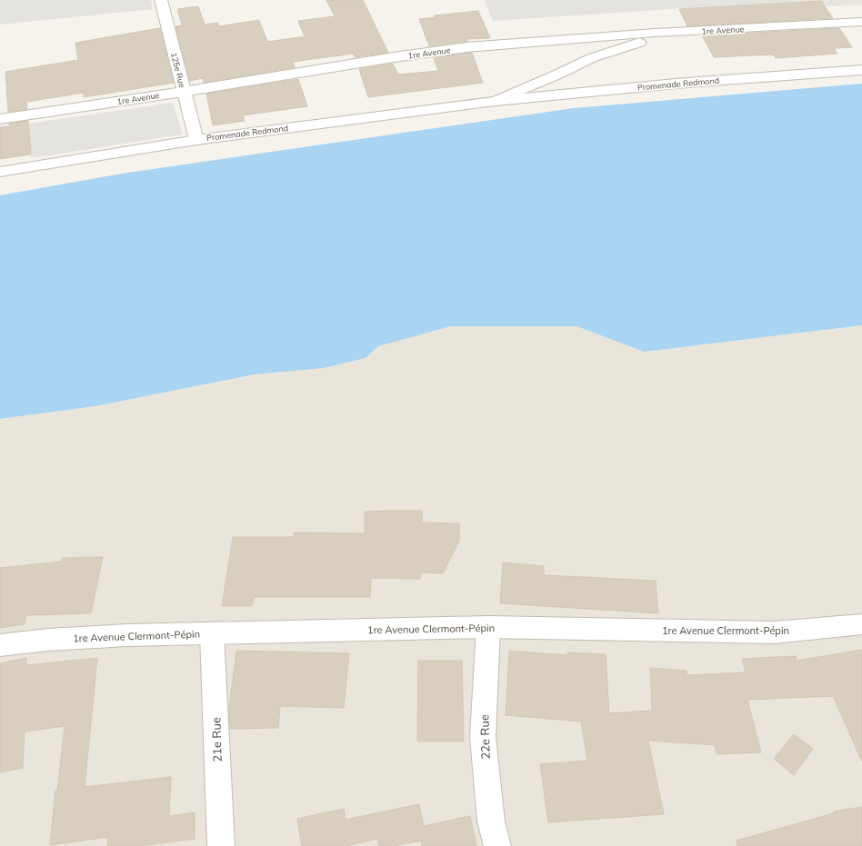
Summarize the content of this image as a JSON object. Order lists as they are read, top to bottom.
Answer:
{
  "streets": {
    "street": [
      "1re Avenue",
      "125e Rue",
      "Promenade Redmond",
      "1re Avenue Clermont-Pépin",
      "22e Rue",
      "21e Rue"
    ]
  },
  "crossings": [
    ["1re Avenue", "125e Rue"],
    ["1re Avenue", "Promenade Redmond"],
    ["125e Rue", "Promenade Redmond"],
    ["1re Avenue Clermont-Pépin", "22e Rue"],
    ["1re Avenue Clermont-Pépin", "21e Rue"]
  ]
}
